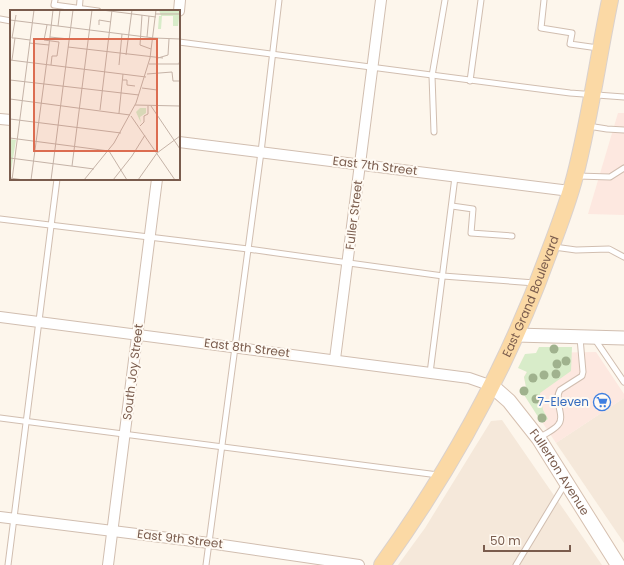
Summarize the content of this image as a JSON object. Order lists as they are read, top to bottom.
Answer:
{
  "streets": {
    "main road": ["East Grand Boulevard", "Fullerton Avenue"],
    "street": [
      "East 7th Street",
      "Fuller Street",
      "East 8th Street",
      "South Joy Street",
      "East 9th Street"
    ]
  },
  "crossings": [
    ["East 7th Street", "Fuller Street"],
    ["East 7th Street", "East Grand Boulevard"],
    ["Fuller Street", "East 8th Street"],
    ["East Grand Boulevard", "East 8th Street"],
    ["East Grand Boulevard", "Fullerton Avenue"],
    ["East 8th Street", "South Joy Street"],
    ["East 8th Street", "Fullerton Avenue"],
    ["South Joy Street", "East 9th Street"]
  ],
  "places": {
    "supermarket": ["7-Eleven"]
  },
  "scale_bar": "50 m"
}
